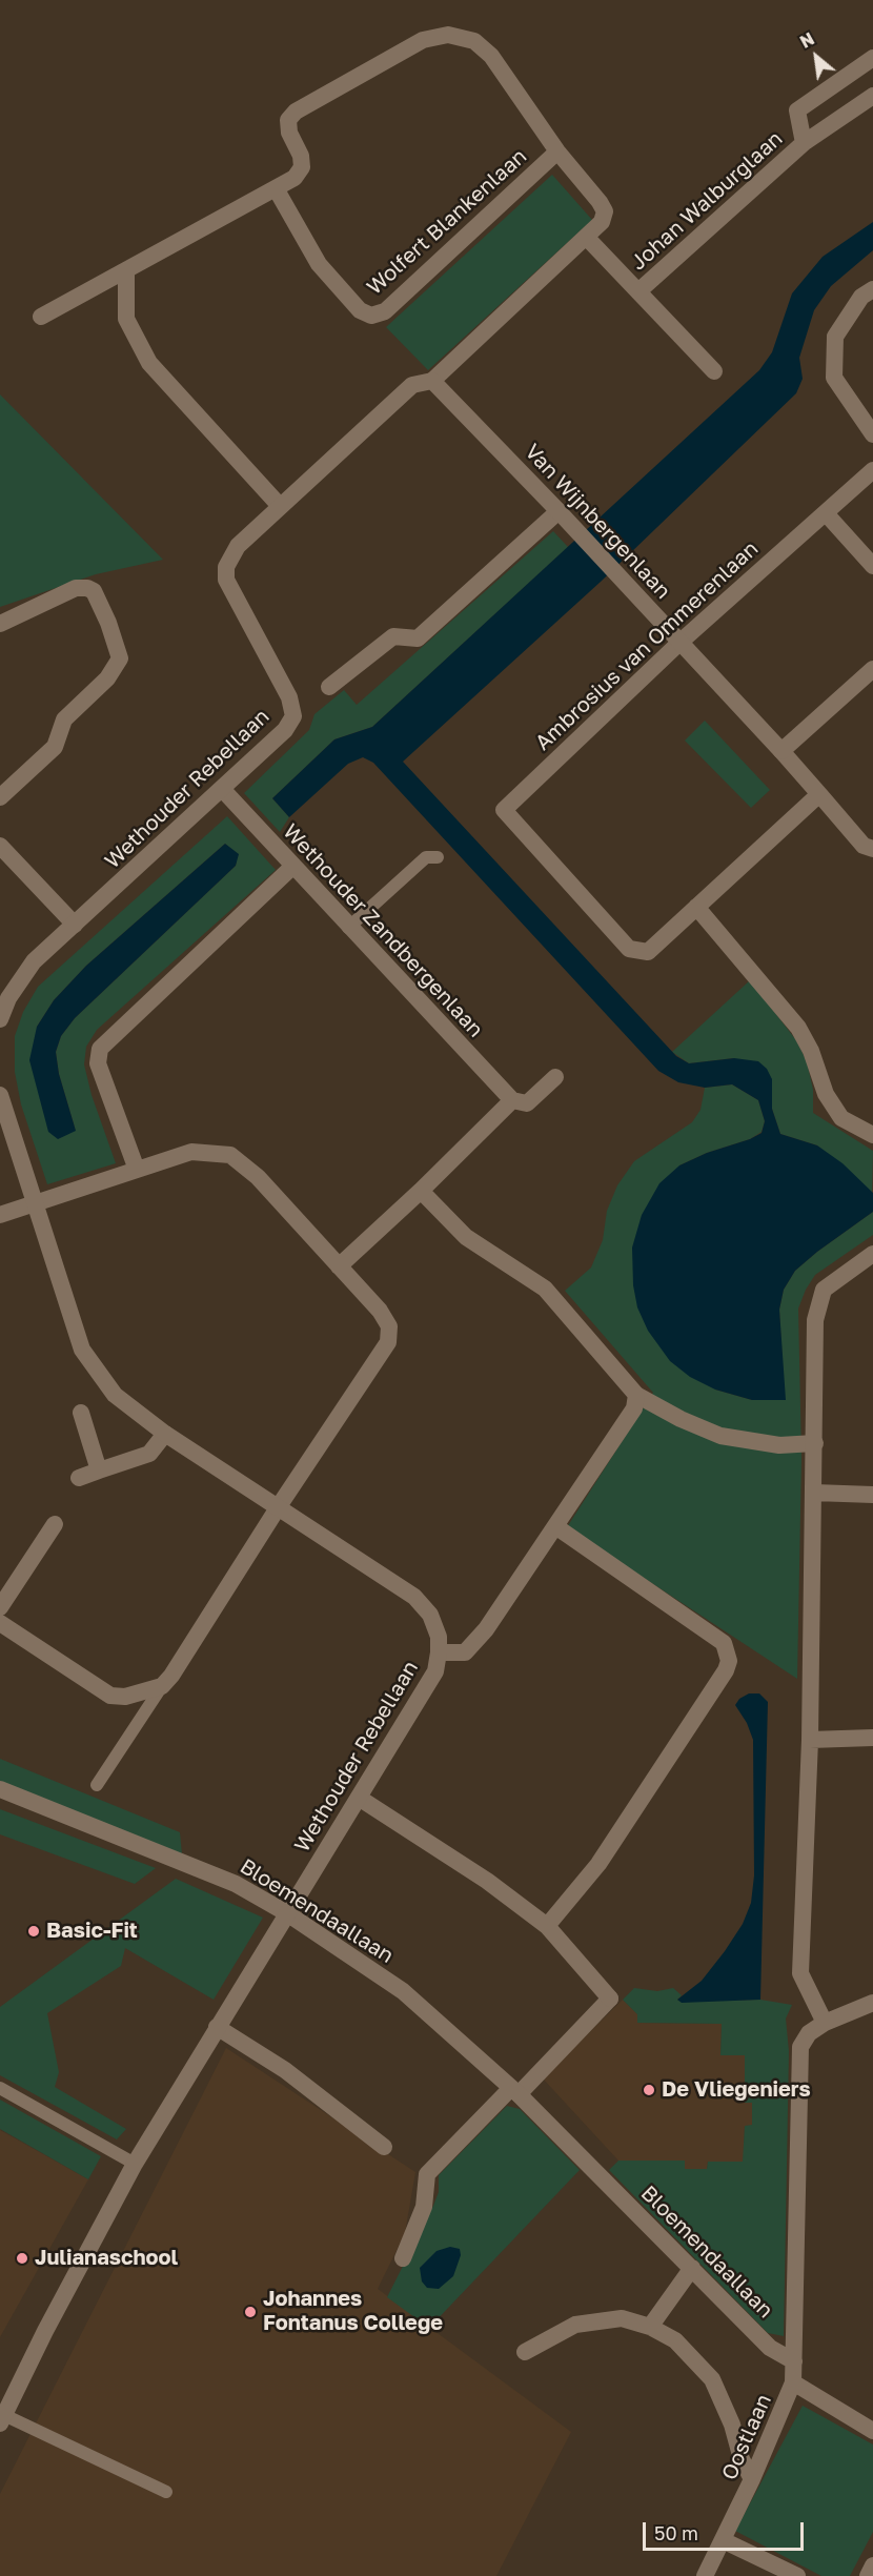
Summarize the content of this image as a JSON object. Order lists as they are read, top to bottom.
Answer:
{
  "streets": {
    "street": [
      "Johan Walburglaan",
      "Wolfert Blankenlaan",
      "Van Wijnbergenlaan",
      "Ambrosius van Ommerenlaan",
      "Wethouder Rebellaan",
      "Wethouder Zandbergenlaan",
      "Bloemendaallaan",
      "Oostlaan"
    ]
  },
  "crossings": [
    ["Van Wijnbergenlaan", "Ambrosius van Ommerenlaan"],
    ["Wethouder Rebellaan", "Wethouder Zandbergenlaan"],
    ["Wethouder Rebellaan", "Bloemendaallaan"]
  ],
  "places": [
    "Basic-Fit",
    "De Vliegeniers",
    "Julianaschool",
    "Johannes Fontanus College"
  ],
  "scale_bar": "50 m",
  "north": "top left"
}
